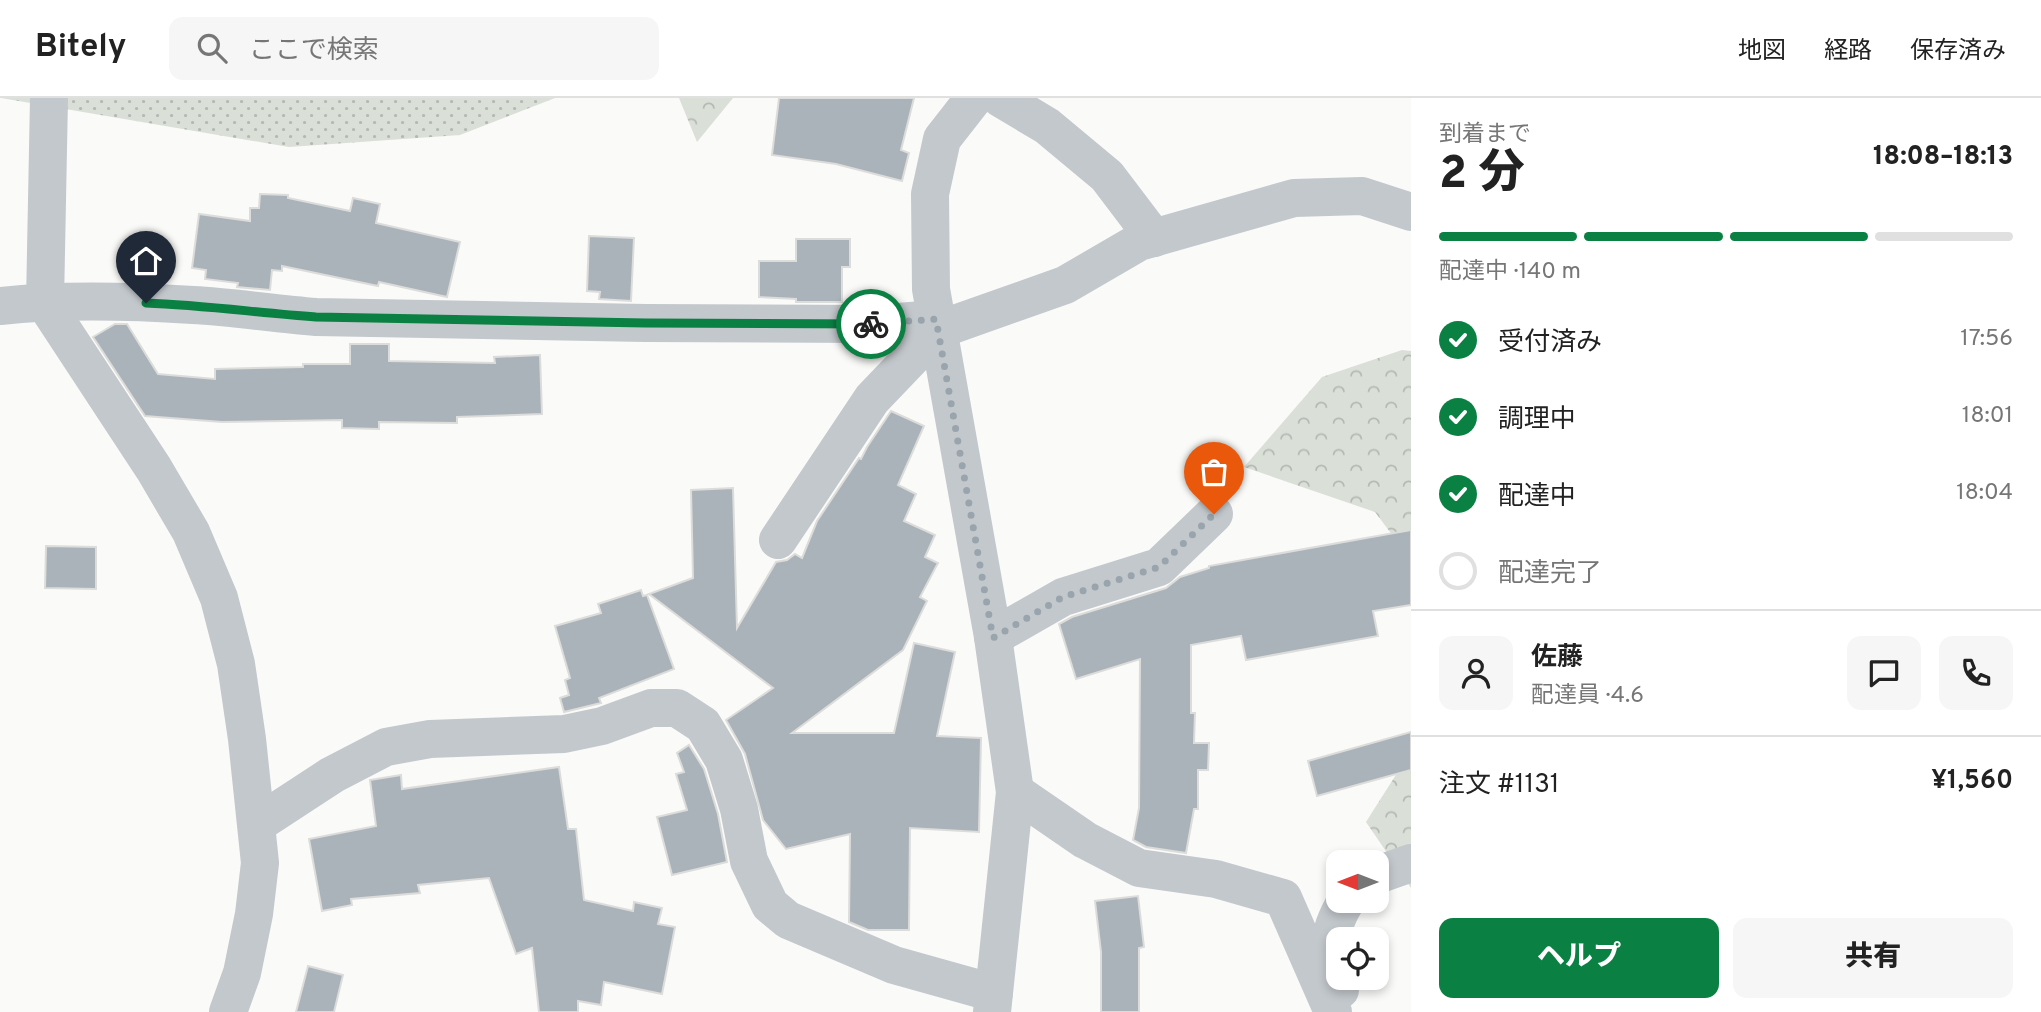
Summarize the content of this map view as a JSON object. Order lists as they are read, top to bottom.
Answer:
{
  "north": "left",
  "page": {
    "header": "Bitely",
    "search": "ここで検索",
    "nav": ["地図", "経路", "保存済み"],
    "heading": ["2 分", "到着まで", "18:08–18:13"],
    "panel": [
      "佐藤",
      "配達員 · 4.6",
      "注文 #1131",
      "¥1,560"
    ],
    "bar": "配達中 · 140 m",
    "list": [
      ["受付済み", "17:56"],
      ["調理中", "18:01"],
      ["配達中", "18:04"],
      "配達完了"
    ],
    "buttons": ["ヘルプ", "共有"]
  }
}
